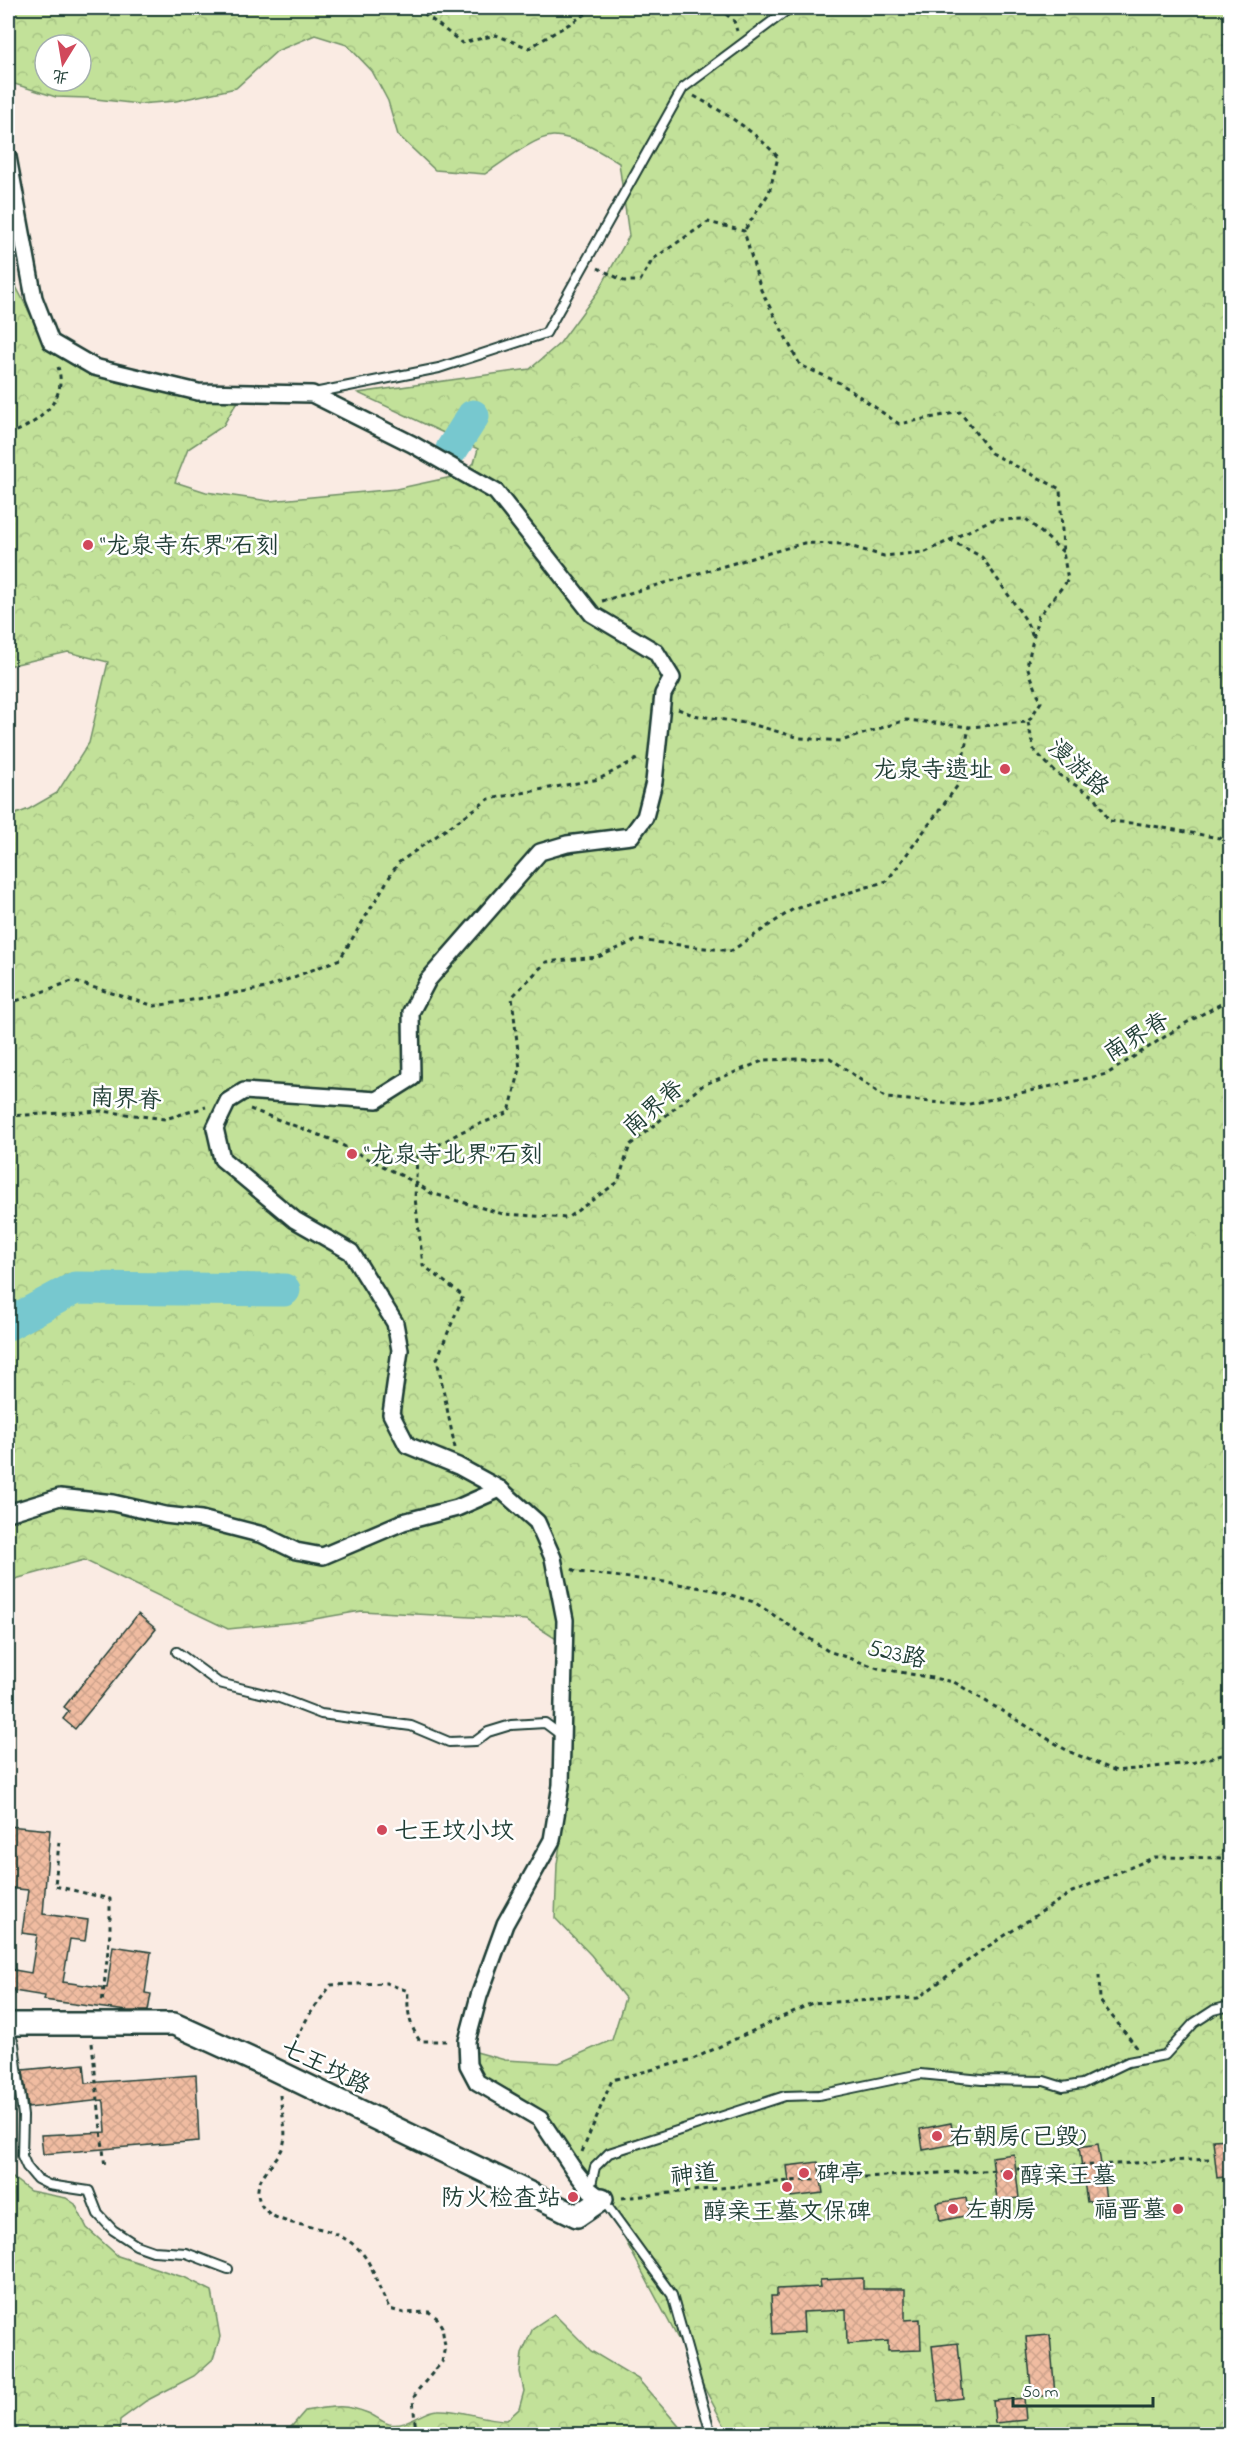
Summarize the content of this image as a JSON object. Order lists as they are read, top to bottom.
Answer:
{
  "streets": {
    "street": ["七王坟路"],
    "path": [
      "漫游路",
      "南界脊",
      "523路",
      "神道"
    ]
  },
  "crossings": [
    ["七王坟路", "神道"]
  ],
  "places": [
    "“龙泉寺东界”石刻",
    "龙泉寺遗址",
    "“龙泉寺北界”石刻",
    "七王坟小坟",
    "右朝房(已毁)",
    "碑亭",
    "醇亲王墓",
    "醇亲王墓文保碑",
    "防火检查站",
    "左朝房",
    "福晋墓"
  ],
  "scale_bar": "50 m",
  "north": "bottom"
}
